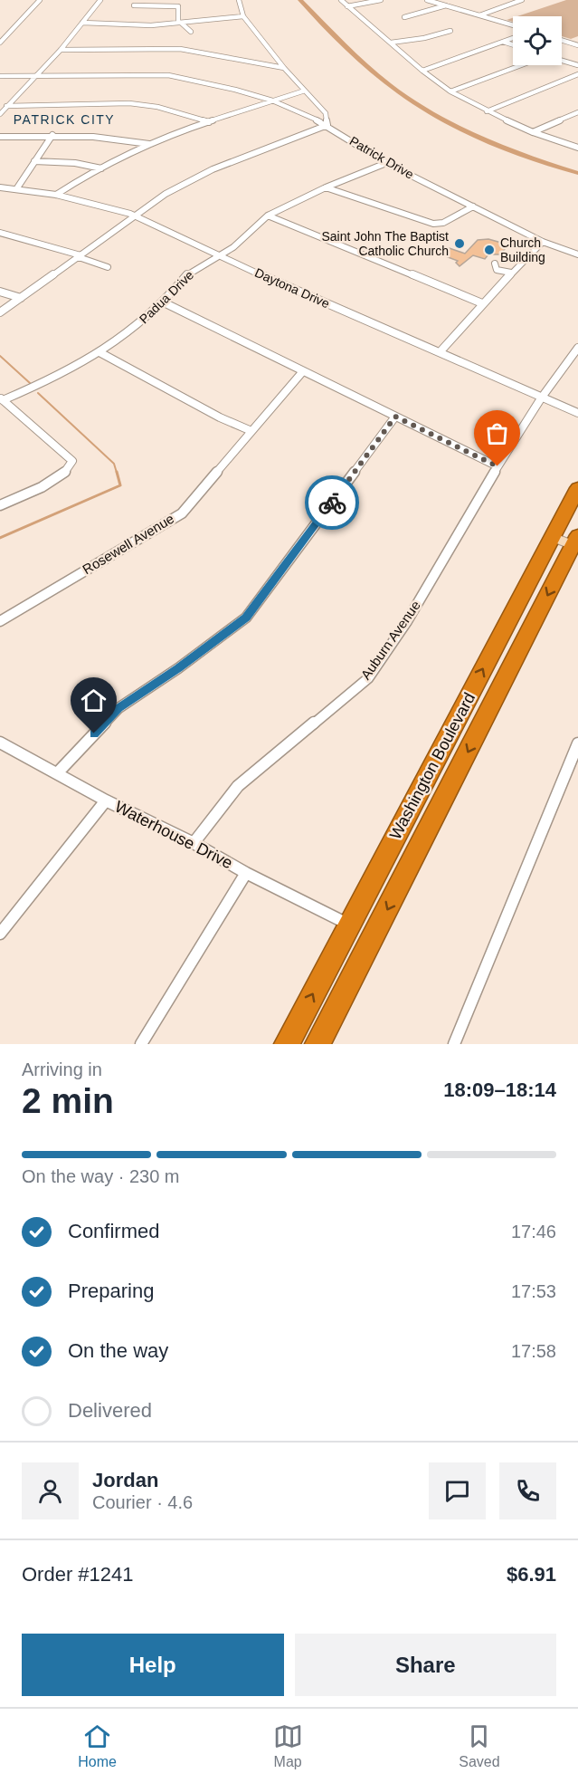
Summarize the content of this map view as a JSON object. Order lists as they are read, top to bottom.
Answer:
{
  "streets": {
    "highway": ["Washington Boulevard"],
    "street": [
      "Patrick Drive",
      "Daytona Drive",
      "Padua Drive",
      "Rosewell Avenue",
      "Auburn Avenue",
      "Waterhouse Drive"
    ]
  },
  "crossings": [
    ["Patrick Drive", "Padua Drive"],
    ["Daytona Drive", "Padua Drive"],
    ["Daytona Drive", "Auburn Avenue"],
    ["Auburn Avenue", "Waterhouse Drive"],
    ["Washington Boulevard", "Waterhouse Drive"]
  ],
  "districts": ["PATRICK CITY"],
  "places": ["Saint John The Baptist Catholic Church", "Church Building"],
  "page": {
    "heading": ["2 min", "Arriving in", "18:09–18:14"],
    "panel": [
      "Jordan",
      "Courier · 4.6",
      "Order #1241",
      "$6.91"
    ],
    "bar": "On the way · 230 m",
    "list": [
      ["Confirmed", "17:46"],
      ["Preparing", "17:53"],
      ["On the way", "17:58"],
      "Delivered"
    ],
    "buttons": ["Help", "Share"],
    "tabs": ["Home", "Map", "Saved"]
  }
}
